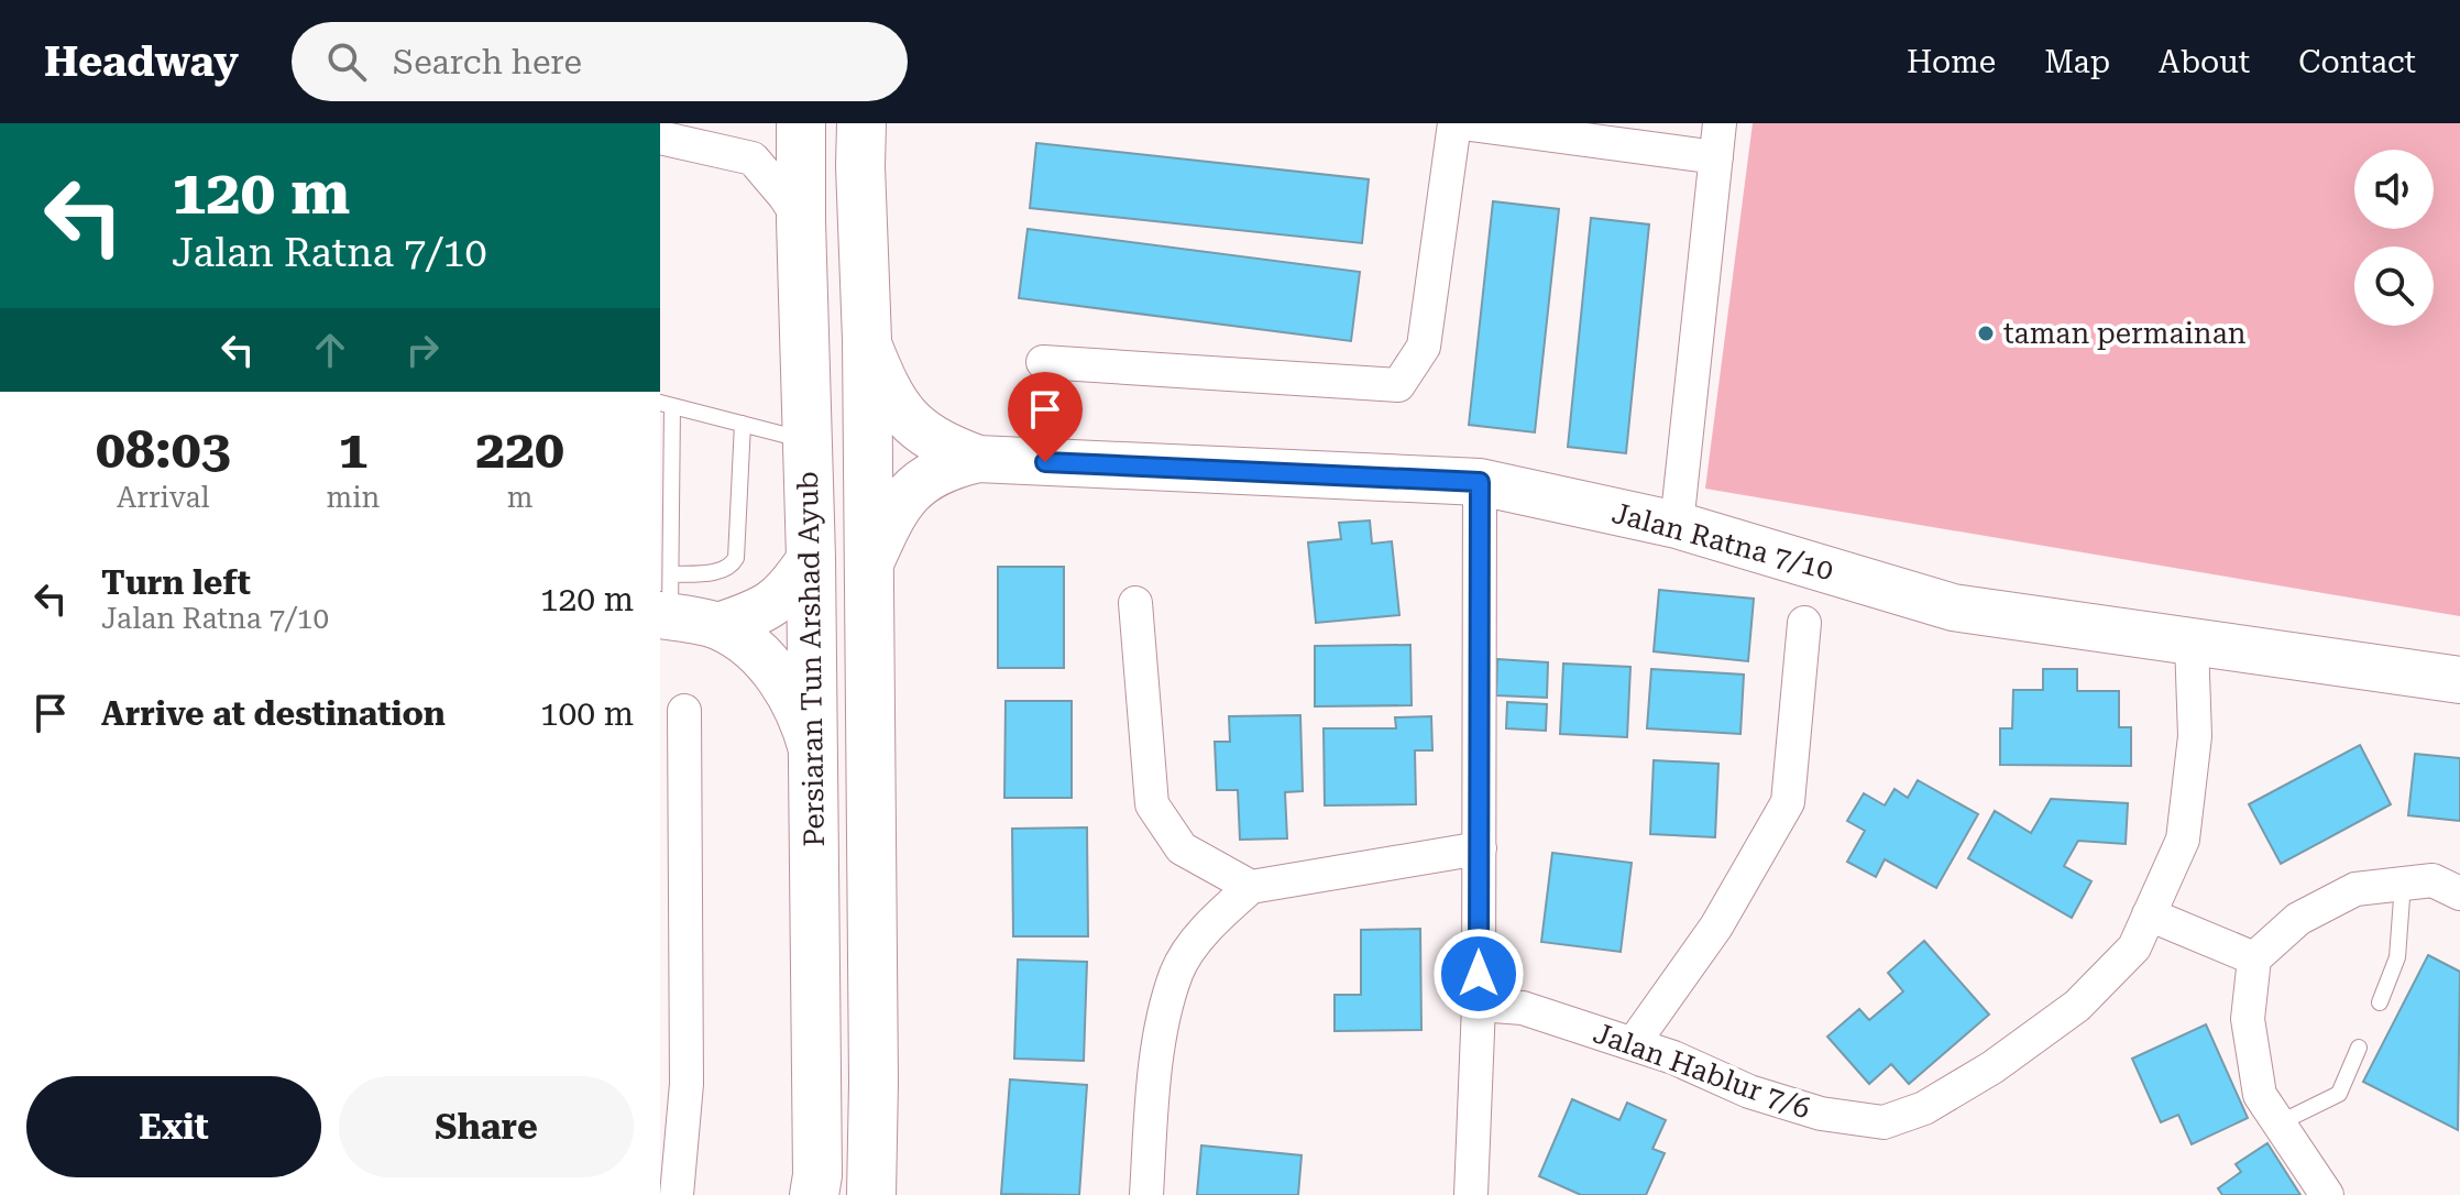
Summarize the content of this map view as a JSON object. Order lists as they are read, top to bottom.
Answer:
{
  "streets": {
    "main road": ["Persiaran Tun Arshad Ayub"],
    "street": ["Jalan Ratna 7/10", "Jalan Hablur 7/6"]
  },
  "crossings": [
    ["Jalan Ratna 7/10", "Persiaran Tun Arshad Ayub"],
    ["Jalan Ratna 7/10", "Jalan Hablur 7/6"]
  ],
  "places": ["taman permainan"],
  "page": {
    "header": "Headway",
    "search": "Search here",
    "nav": [
      "Home",
      "Map",
      "About",
      "Contact"
    ],
    "turn": ["120 m", "Jalan Ratna 7/10"],
    "eta": [
      "08:03",
      "Arrival",
      "1",
      "min",
      "220",
      "m"
    ],
    "list": [
      {
        "name": "Turn left",
        "note": "Jalan Ratna 7/10",
        "value": "120 m"
      },
      {
        "name": "Arrive at destination",
        "value": "100 m"
      }
    ],
    "buttons": ["Exit", "Share"]
  }
}
